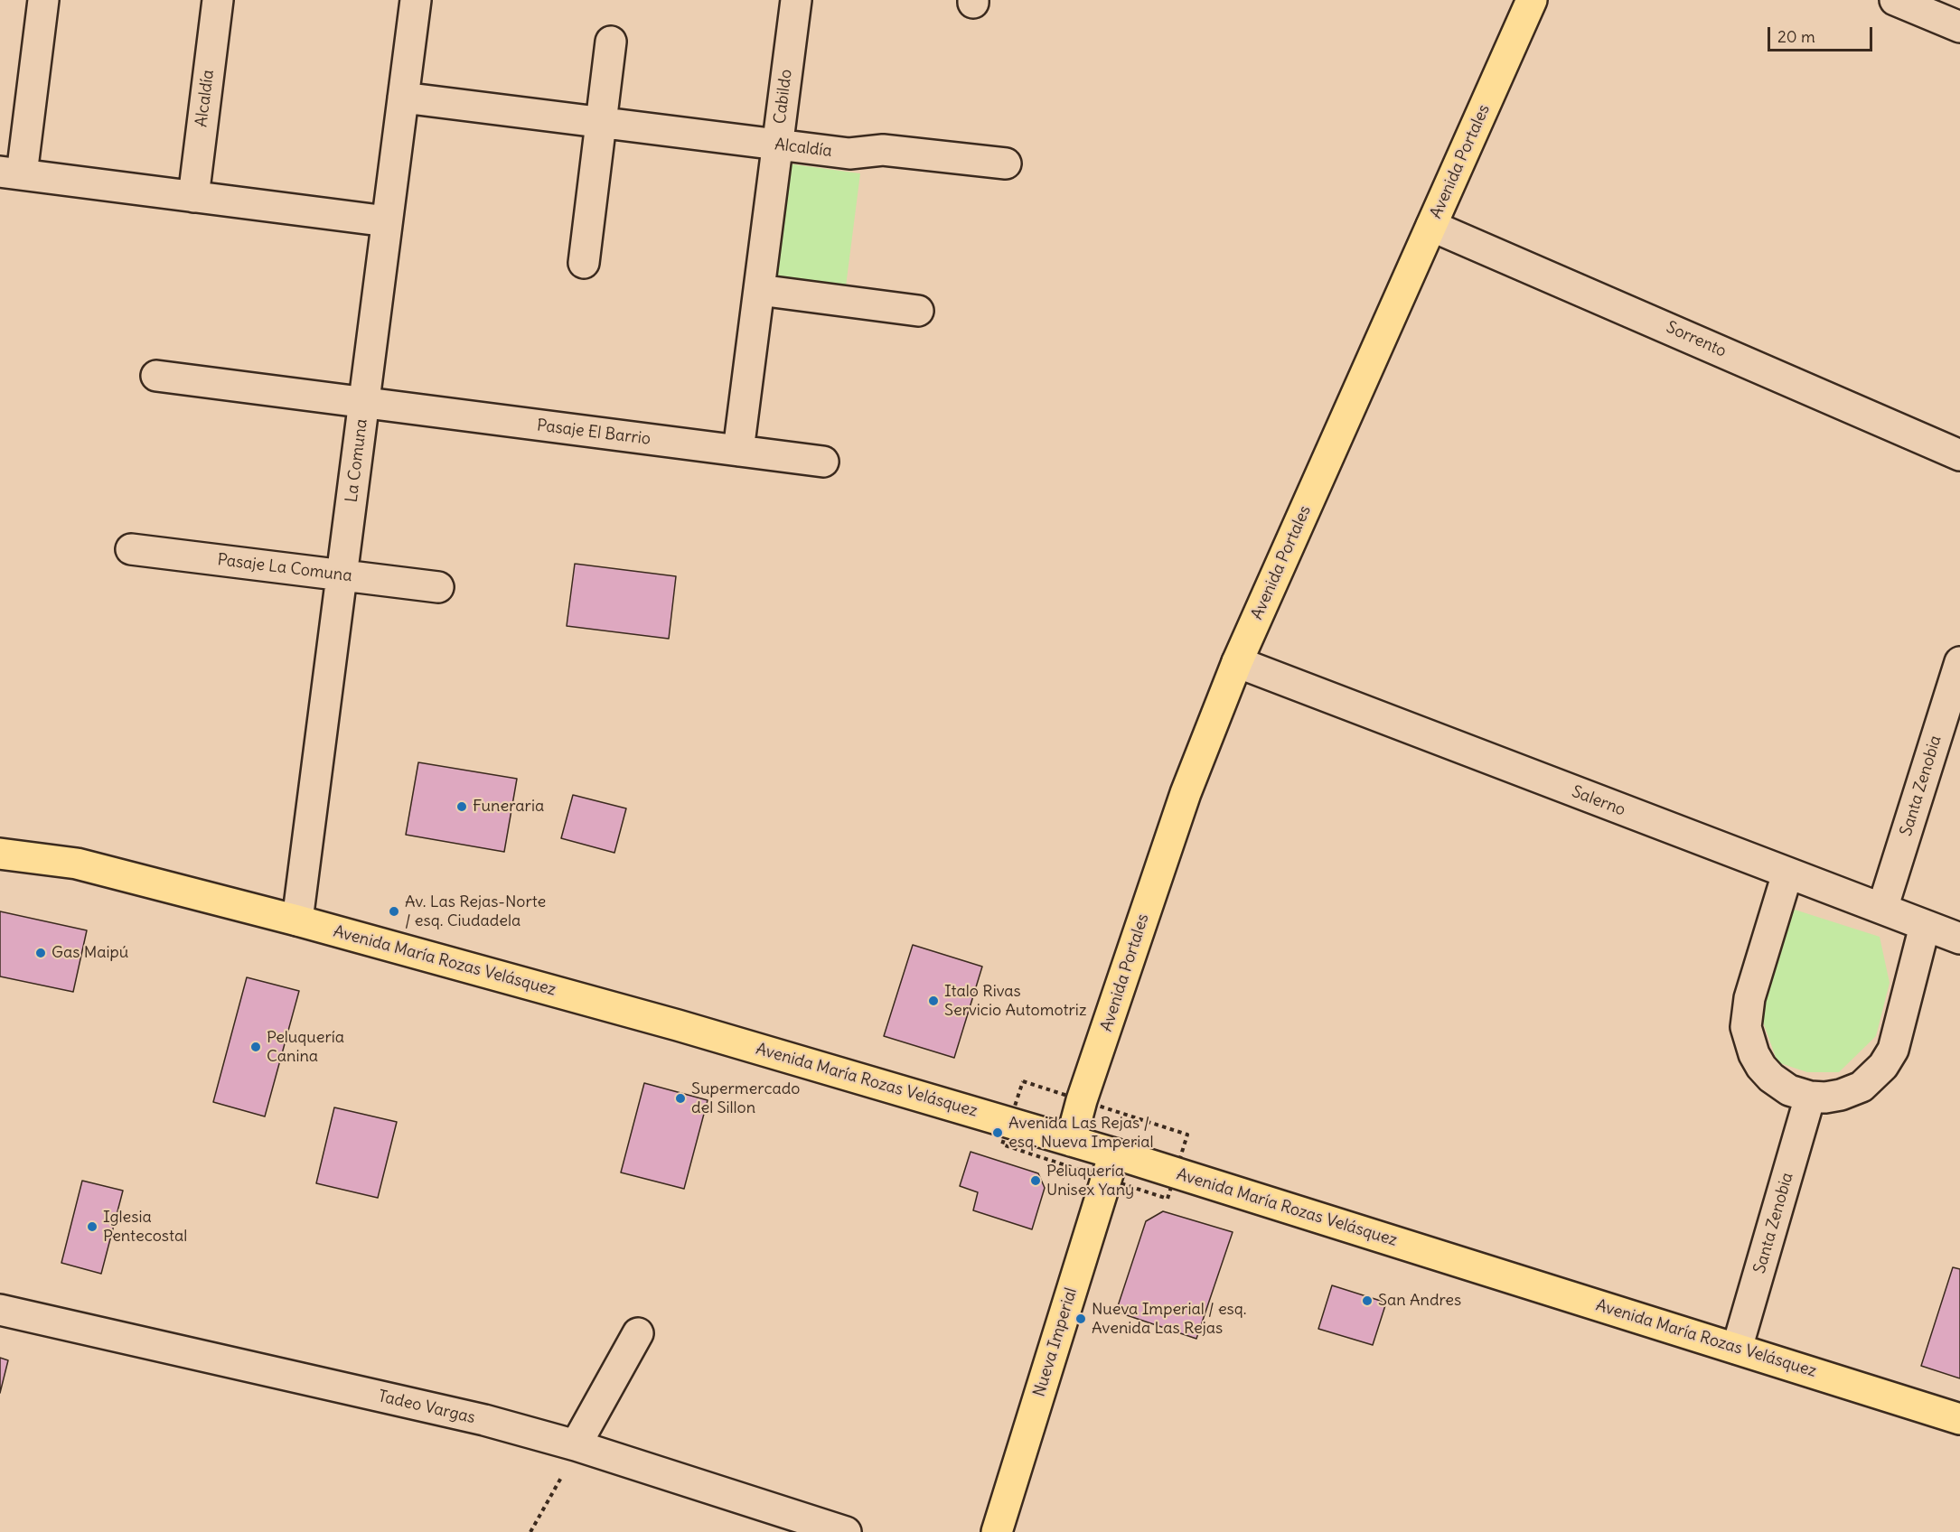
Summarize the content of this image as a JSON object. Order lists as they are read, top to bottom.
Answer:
{
  "streets": {
    "main road": ["Avenida Portales", "Avenida María Rozas Velásquez", "Nueva Imperial"],
    "street": [
      "Cabildo",
      "Alcaldía",
      "Sorrento",
      "Pasaje El Barrio",
      "La Comuna",
      "Pasaje La Comuna",
      "Santa Zenobia",
      "Salerno",
      "Tadeo Vargas"
    ]
  },
  "crossings": [
    ["Cabildo", "Alcaldía"],
    ["Cabildo", "Pasaje El Barrio"],
    ["Alcaldía", "La Comuna"],
    ["Avenida Portales", "Sorrento"],
    ["Avenida Portales", "Salerno"],
    ["Avenida Portales", "Avenida María Rozas Velásquez"],
    ["Pasaje El Barrio", "La Comuna"],
    ["La Comuna", "Pasaje La Comuna"],
    ["La Comuna", "Avenida María Rozas Velásquez"],
    ["Santa Zenobia", "Salerno"],
    ["Santa Zenobia", "Avenida María Rozas Velásquez"],
    ["Avenida María Rozas Velásquez", "Nueva Imperial"]
  ],
  "places": [
    "Funeraria",
    "Av. Las Rejas-Norte / esq. Ciudadela",
    "Gas Maipú",
    "Italo Rivas Servicio Automotriz",
    "Peluquería Canina",
    "Supermercado del Sillon",
    "Avenida Las Rejas / esq. Nueva Imperial",
    "Peluquería Unisex Yany",
    "Iglesia Pentecostal",
    "San Andres",
    "Nueva Imperial / esq. Avenida Las Rejas"
  ],
  "scale_bar": "20 m"
}
